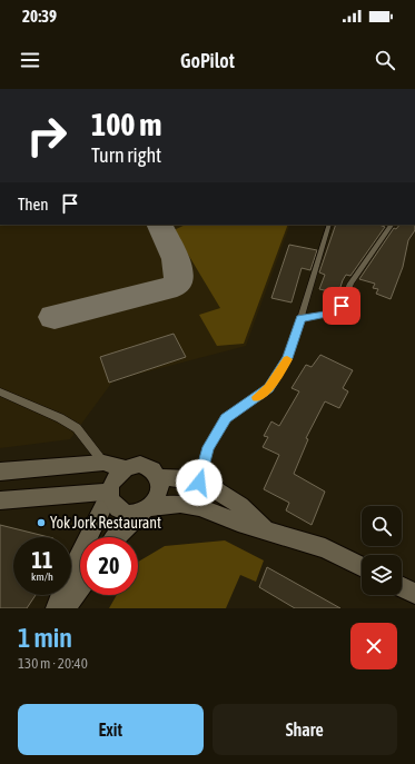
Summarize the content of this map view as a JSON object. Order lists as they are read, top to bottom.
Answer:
{
  "places": ["Yok Jork Restaurant"],
  "page": {
    "status": "20:39",
    "header": "GoPilot",
    "turn": ["100 m", "Turn right"],
    "then": "Then",
    "speed": "11 km/h",
    "limit": "20",
    "heading": ["1 min", "130 m · 20:40"],
    "buttons": ["Exit", "Share"]
  }
}
